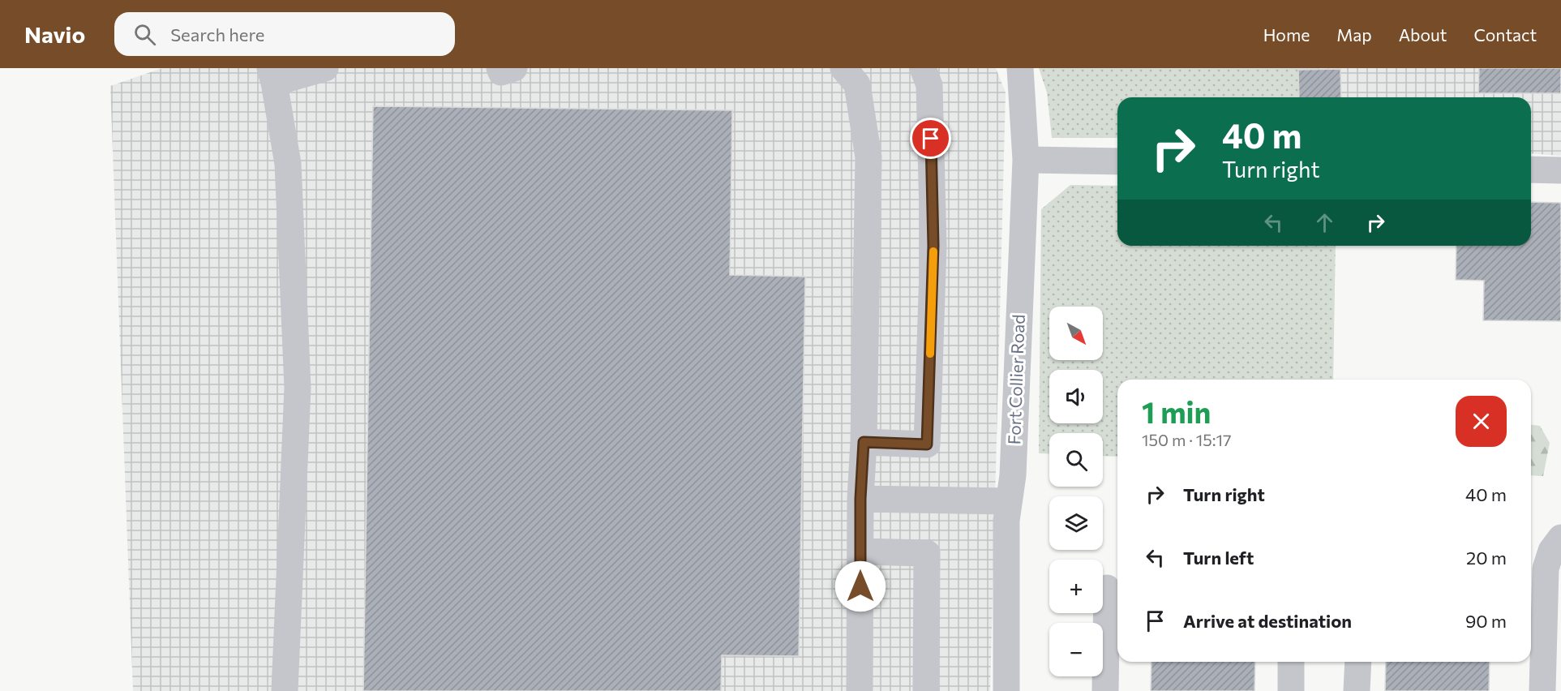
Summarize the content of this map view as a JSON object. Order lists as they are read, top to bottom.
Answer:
{
  "streets": {
    "street": ["Fort Collier Road"]
  },
  "north": "bottom right",
  "page": {
    "header": "Navio",
    "search": "Search here",
    "nav": [
      "Home",
      "Map",
      "About",
      "Contact"
    ],
    "turn": ["40 m", "Turn right"],
    "map_buttons": ["+", "−"],
    "heading": ["1 min", "150 m · 15:17"],
    "list": [
      {
        "name": "Turn right",
        "value": "40 m"
      },
      {
        "name": "Turn left",
        "value": "20 m"
      },
      {
        "name": "Arrive at destination",
        "value": "90 m"
      }
    ]
  }
}
